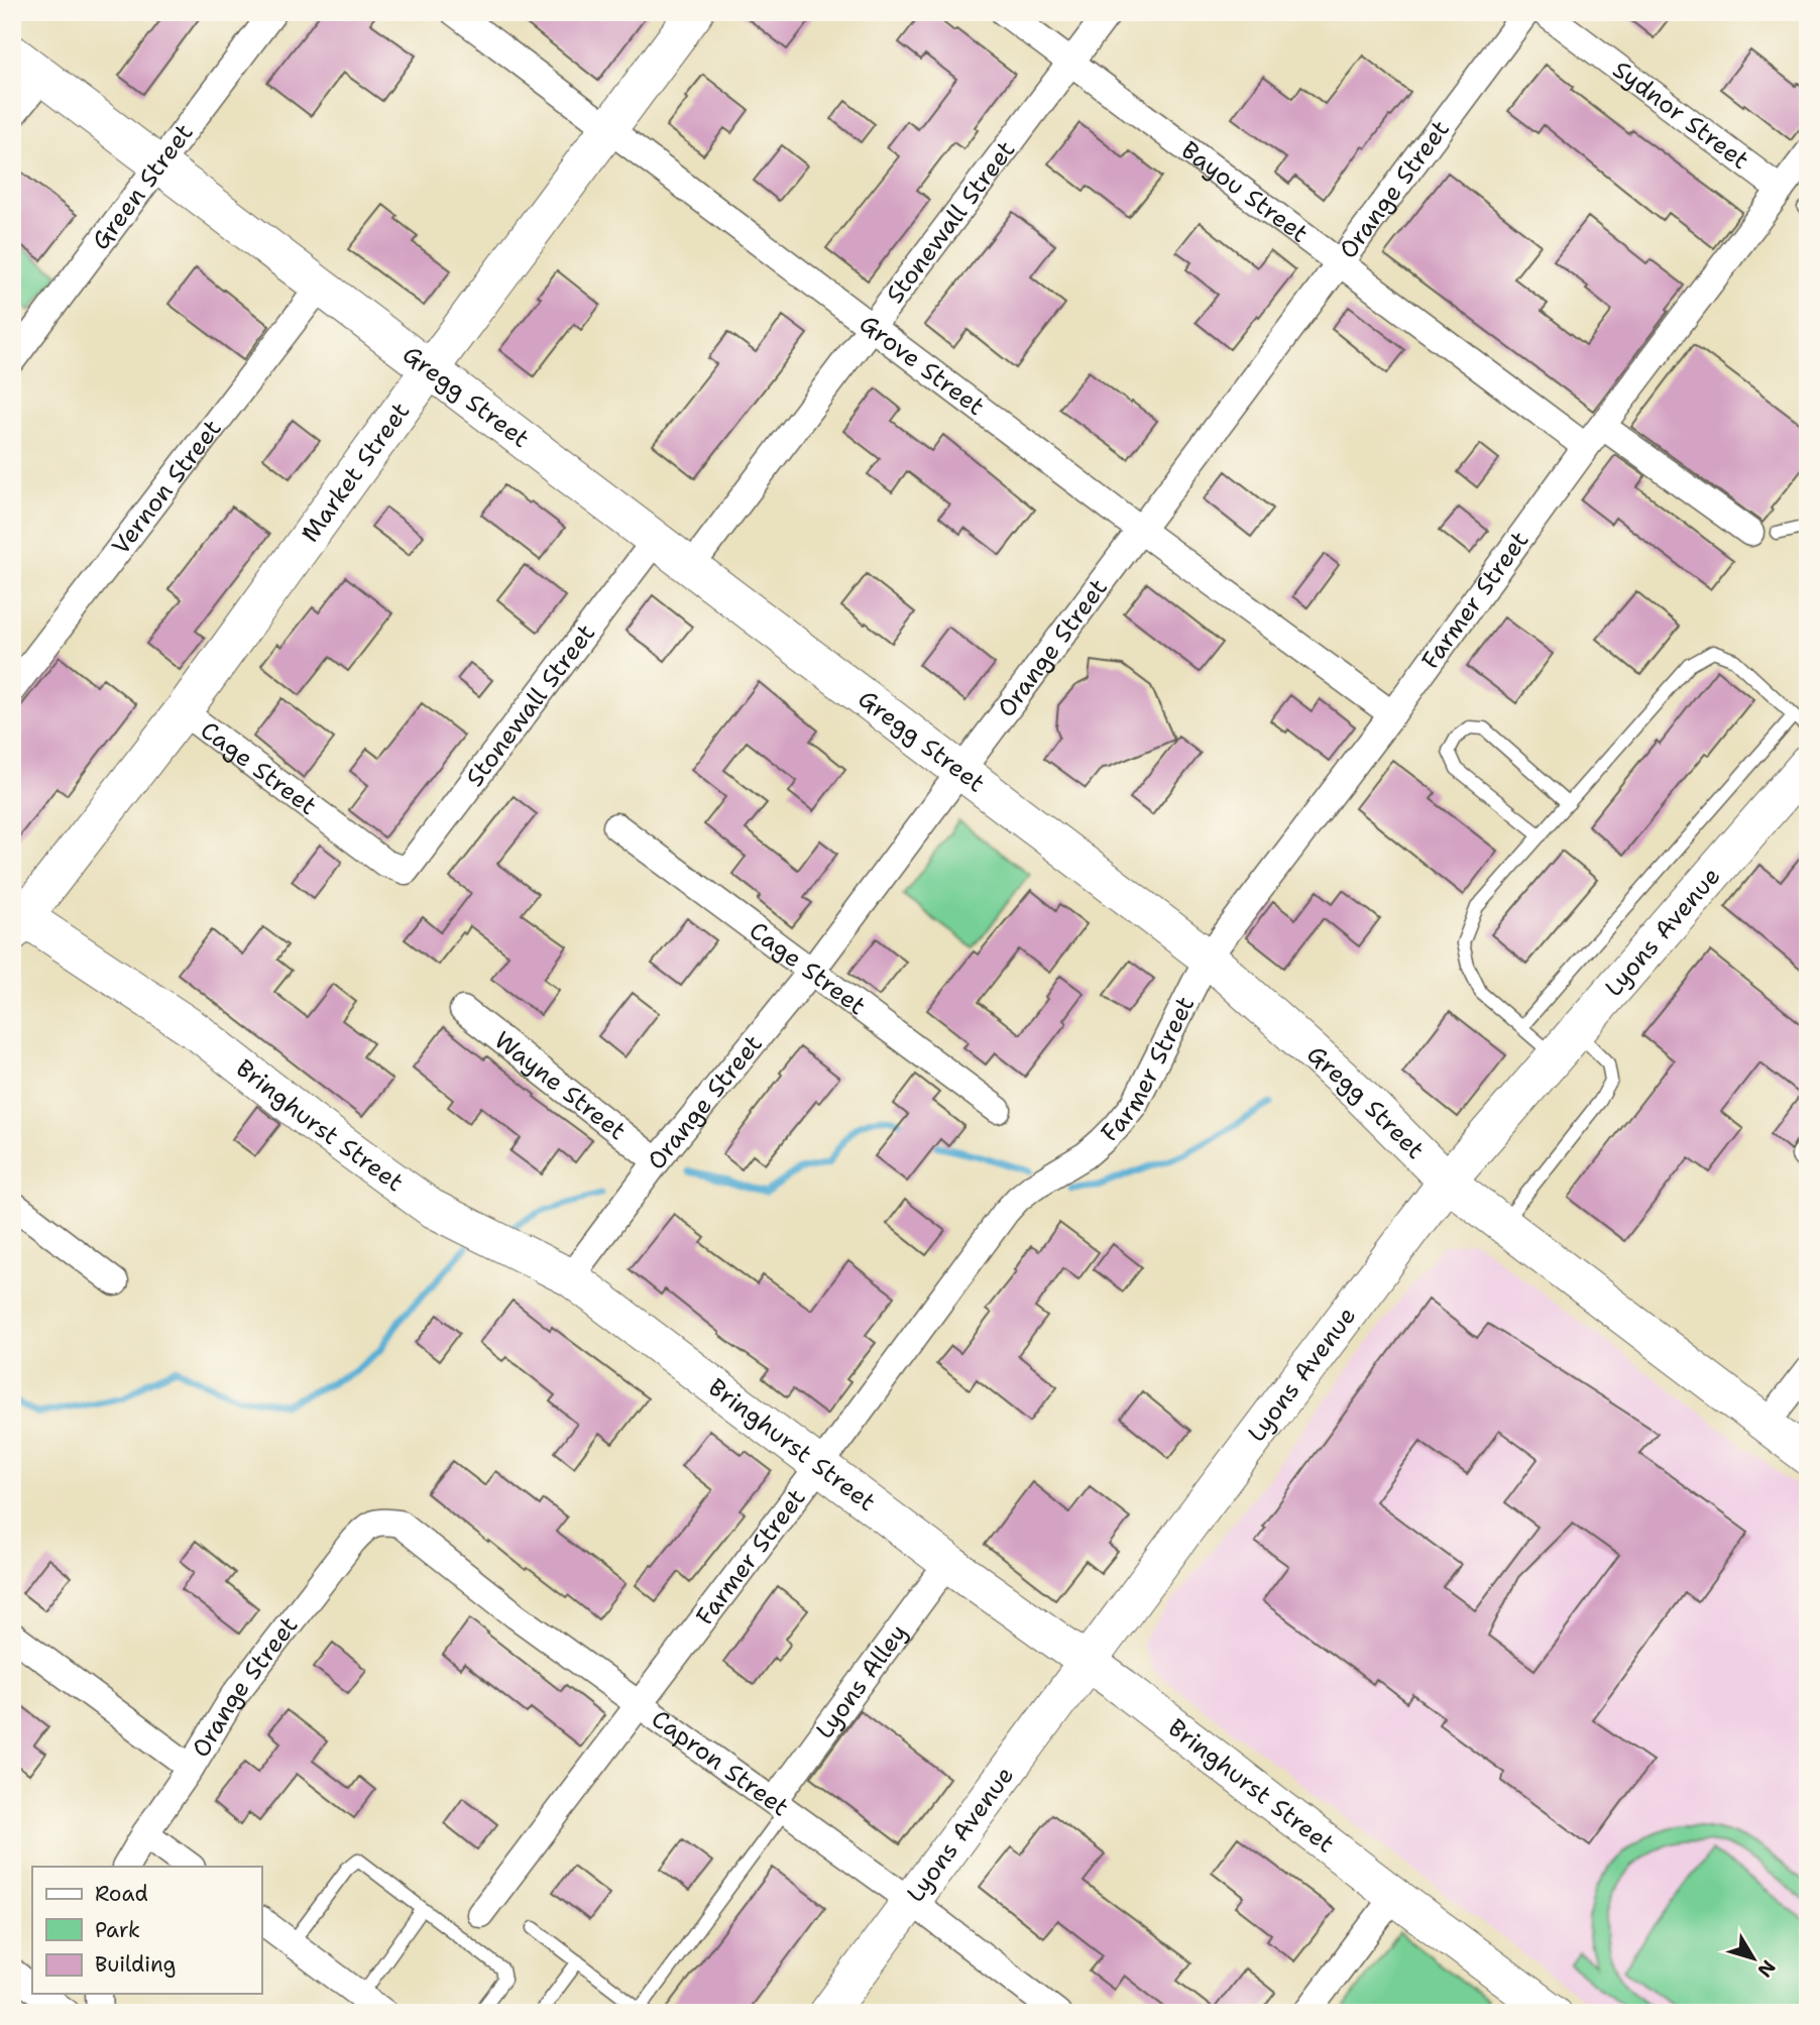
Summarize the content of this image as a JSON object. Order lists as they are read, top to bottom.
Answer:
{
  "streets": {
    "street": [
      "Sydnor Street",
      "Green Street",
      "Orange Street",
      "Bayou Street",
      "Stonewall Street",
      "Grove Street",
      "Gregg Street",
      "Market Street",
      "Vernon Street",
      "Farmer Street",
      "Cage Street",
      "Lyons Avenue",
      "Wayne Street",
      "Bringhurst Street",
      "Lyons Alley",
      "Capron Street"
    ]
  },
  "crossings": [
    ["Sydnor Street", "Farmer Street"],
    ["Green Street", "Gregg Street"],
    ["Orange Street", "Bayou Street"],
    ["Orange Street", "Grove Street"],
    ["Orange Street", "Gregg Street"],
    ["Orange Street", "Cage Street"],
    ["Orange Street", "Wayne Street"],
    ["Orange Street", "Bringhurst Street"],
    ["Orange Street", "Capron Street"],
    ["Bayou Street", "Stonewall Street"],
    ["Bayou Street", "Farmer Street"],
    ["Stonewall Street", "Grove Street"],
    ["Stonewall Street", "Gregg Street"],
    ["Stonewall Street", "Cage Street"],
    ["Grove Street", "Market Street"],
    ["Grove Street", "Farmer Street"],
    ["Gregg Street", "Market Street"],
    ["Gregg Street", "Vernon Street"],
    ["Gregg Street", "Farmer Street"],
    ["Gregg Street", "Lyons Avenue"],
    ["Market Street", "Cage Street"],
    ["Market Street", "Bringhurst Street"],
    ["Farmer Street", "Bringhurst Street"],
    ["Farmer Street", "Capron Street"],
    ["Lyons Avenue", "Bringhurst Street"],
    ["Lyons Avenue", "Capron Street"],
    ["Bringhurst Street", "Lyons Alley"],
    ["Lyons Alley", "Capron Street"]
  ],
  "legend": ["Road", "Park", "Building"],
  "north": "bottom right"
}
